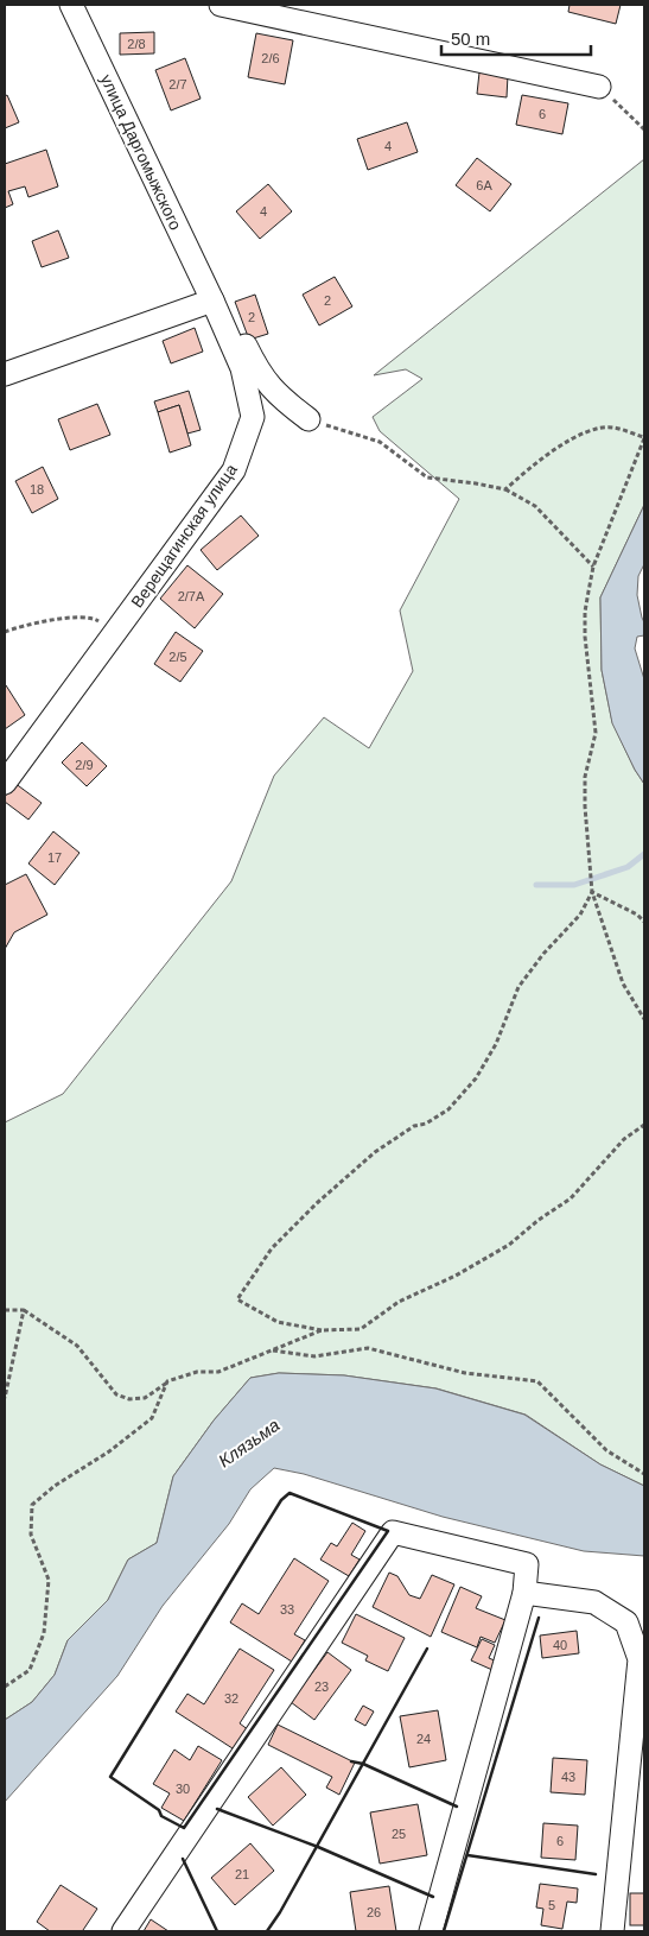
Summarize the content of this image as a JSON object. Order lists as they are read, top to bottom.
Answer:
{
  "streets": {
    "street": ["улица Даргомыжского", "Верещагинская улица"]
  },
  "crossings": [
    ["улица Даргомыжского", "Верещагинская улица"]
  ],
  "water": ["Клязьма"],
  "house_numbers": [
    "2/8",
    "2/6",
    "2/7",
    "6",
    "4",
    "6А",
    "4",
    "2",
    "2",
    "18",
    "2/7А",
    "2/5",
    "2/9",
    "17",
    "33",
    "40",
    "23",
    "32",
    "24",
    "43",
    "30",
    "25",
    "6",
    "21",
    "5",
    "26"
  ],
  "scale_bar": "50 m"
}
